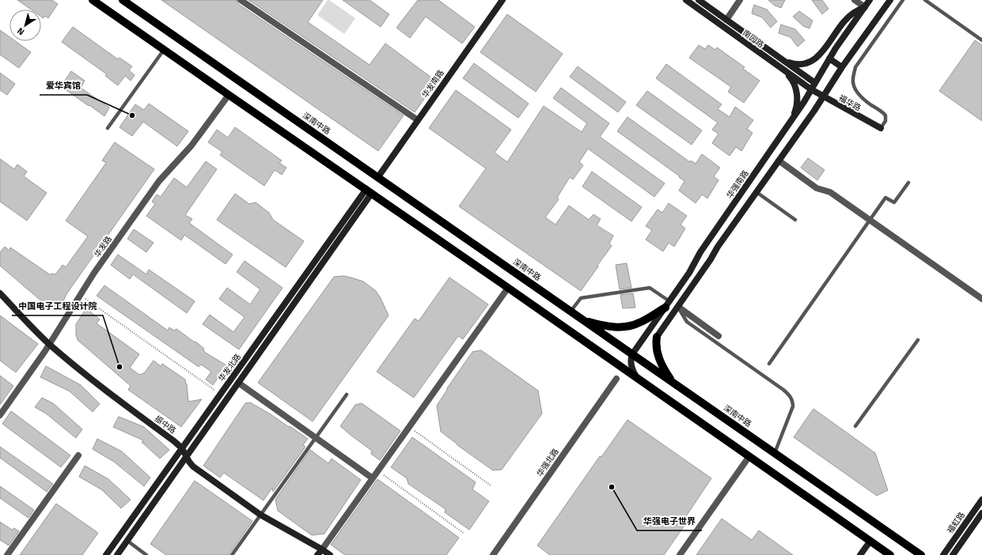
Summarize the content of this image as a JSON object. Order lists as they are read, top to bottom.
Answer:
{
  "streets": {
    "main road": [
      "南园路",
      "华发南路",
      "福华路",
      "深南中路",
      "华强南路",
      "华发北路",
      "振中路",
      "福虹路"
    ],
    "street": ["华发路", "华强北路"]
  },
  "crossings": [
    ["南园路", "福华路"],
    ["南园路", "华强南路"],
    ["华发南路", "深南中路"],
    ["福华路", "华强南路"],
    ["深南中路", "华强南路"],
    ["华发路", "振中路"],
    ["华发北路", "振中路"]
  ],
  "places": ["爱华宾馆", "中国电子工程设计院", "华强电子世界"],
  "north": "bottom left"
}
